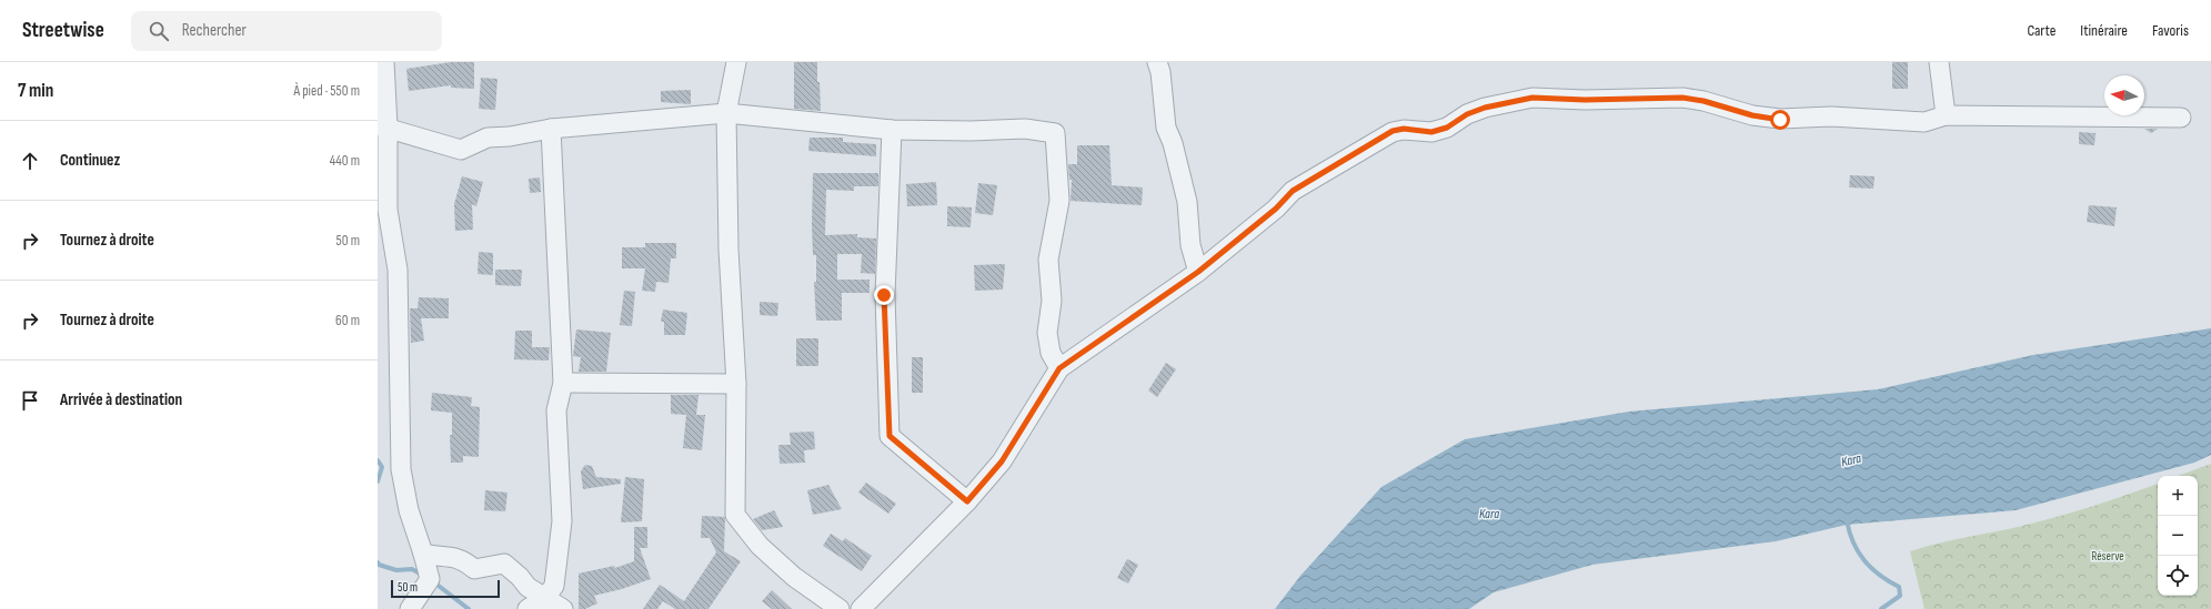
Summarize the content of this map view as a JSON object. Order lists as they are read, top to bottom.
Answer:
{
  "water": ["Kara"],
  "parks": ["Réserve"],
  "scale_bar": "50 m",
  "north": "left",
  "page": {
    "header": "Streetwise",
    "search": "Rechercher",
    "nav": ["Carte", "Itinéraire", "Favoris"],
    "heading": ["7 min", "À pied · 550 m"],
    "list": [
      ["Continuez", "440 m"],
      ["Tournez à droite", "50 m"],
      ["Tournez à droite", "60 m"],
      "Arrivée à destination"
    ],
    "map_buttons": ["+", "−"],
    "scale": "50 m"
  }
}
